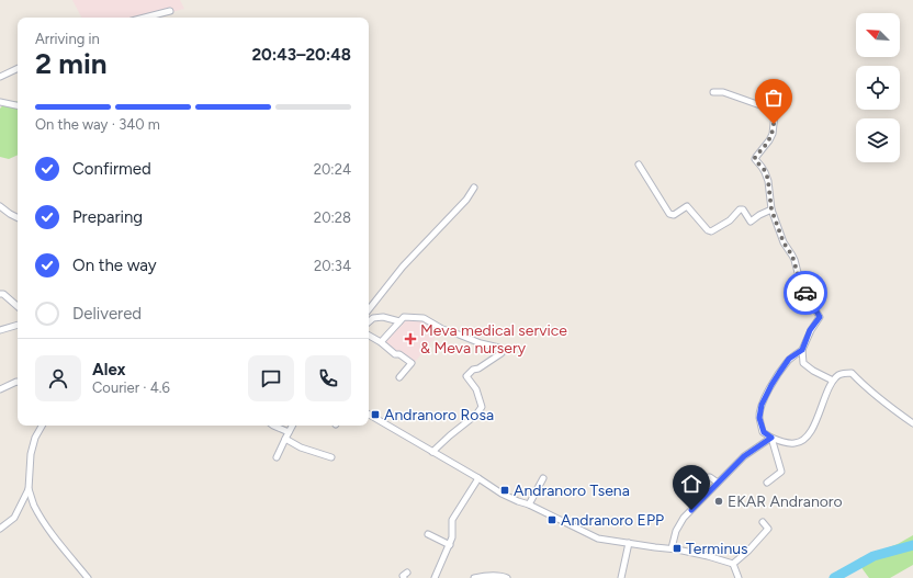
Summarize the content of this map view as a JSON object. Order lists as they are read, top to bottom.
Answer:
{
  "places": {
    "health": ["Meva medical service & Meva nursery"],
    "transit": [
      "Andranoro Rosa",
      "Andranoro Tsena",
      "Andranoro EPP",
      "Terminus"
    ],
    "other": ["EKAR Andranoro"]
  },
  "north": "top left",
  "page": {
    "heading": ["2 min", "Arriving in", "20:43–20:48"],
    "panel": ["Alex", "Courier · 4.6"],
    "bar": "On the way · 340 m",
    "list": [
      ["Confirmed", "20:24"],
      ["Preparing", "20:28"],
      ["On the way", "20:34"],
      "Delivered"
    ]
  }
}
